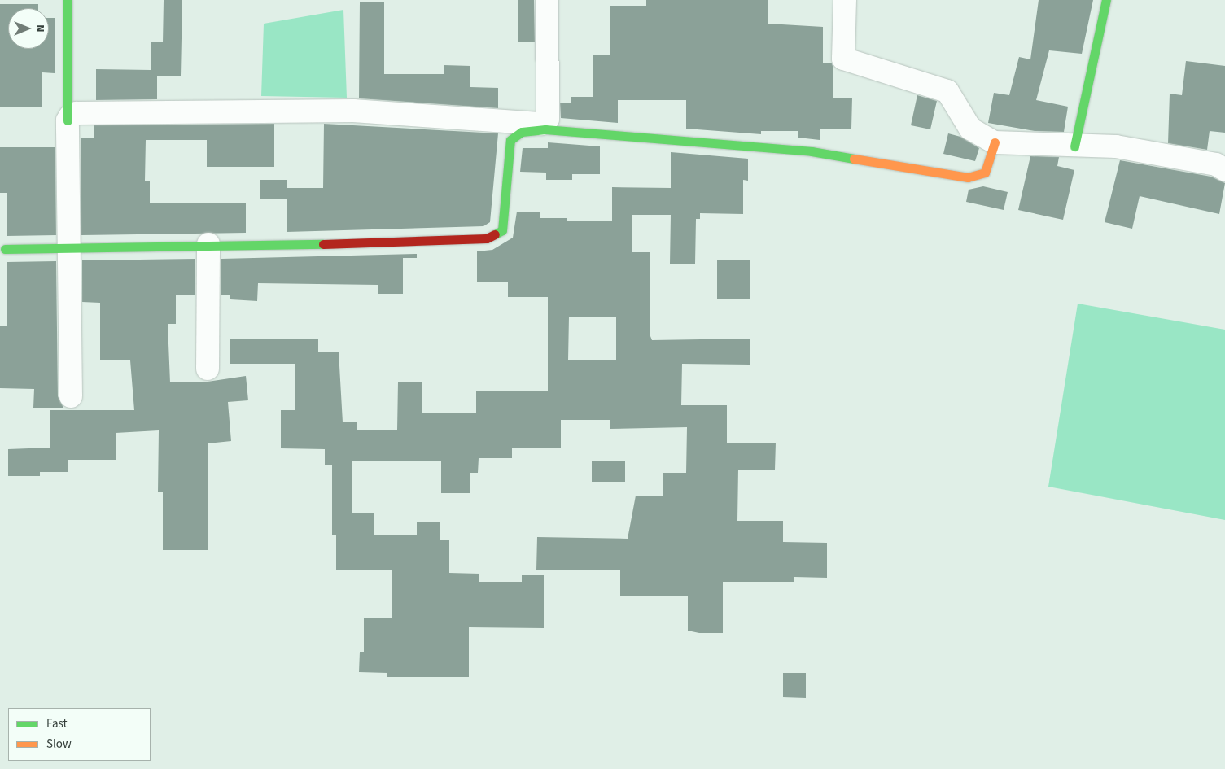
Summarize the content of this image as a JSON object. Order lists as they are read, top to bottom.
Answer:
{
  "legend": ["Fast", "Slow"],
  "north": "right"
}
